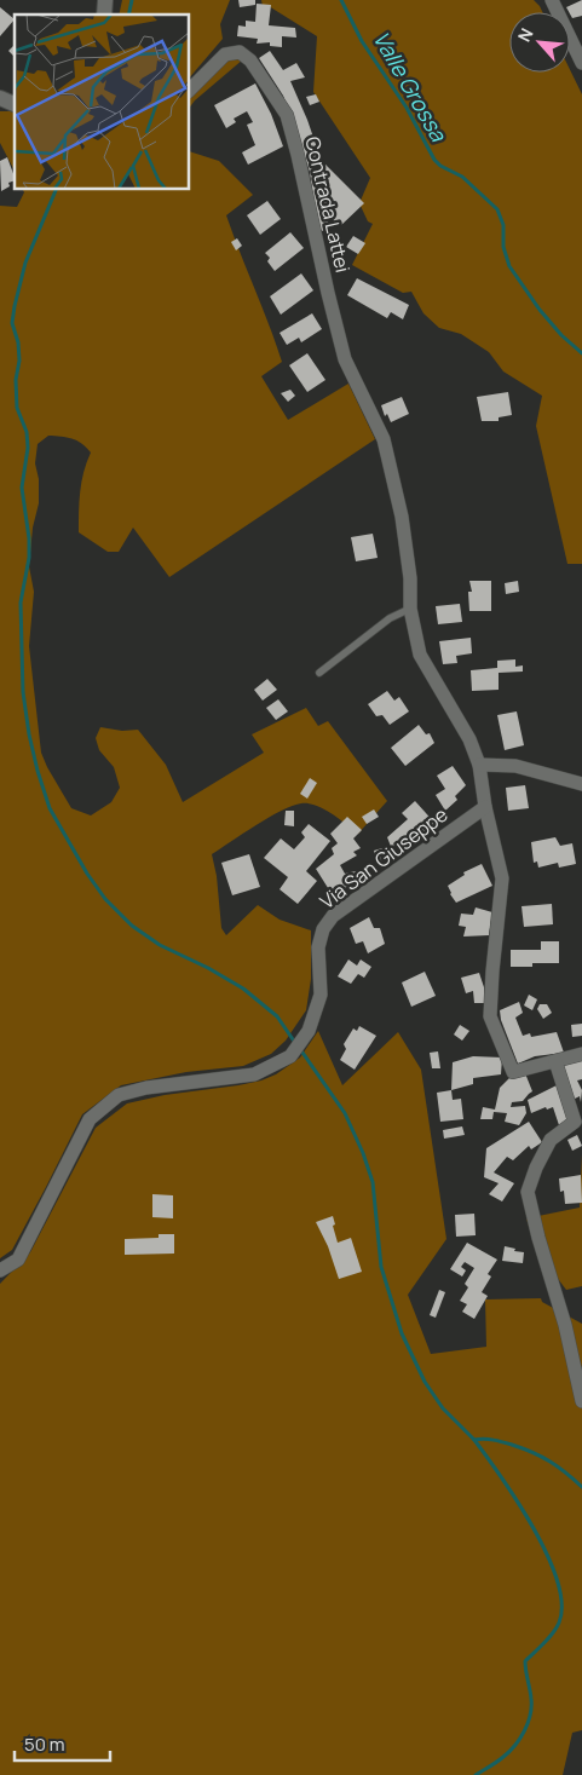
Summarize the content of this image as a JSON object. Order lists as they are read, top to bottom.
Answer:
{
  "streets": {
    "street": ["Contrada Lattei", "Via San Giuseppe"]
  },
  "water": ["Valle Grossa"],
  "scale_bar": "50 m",
  "north": "top left"
}
